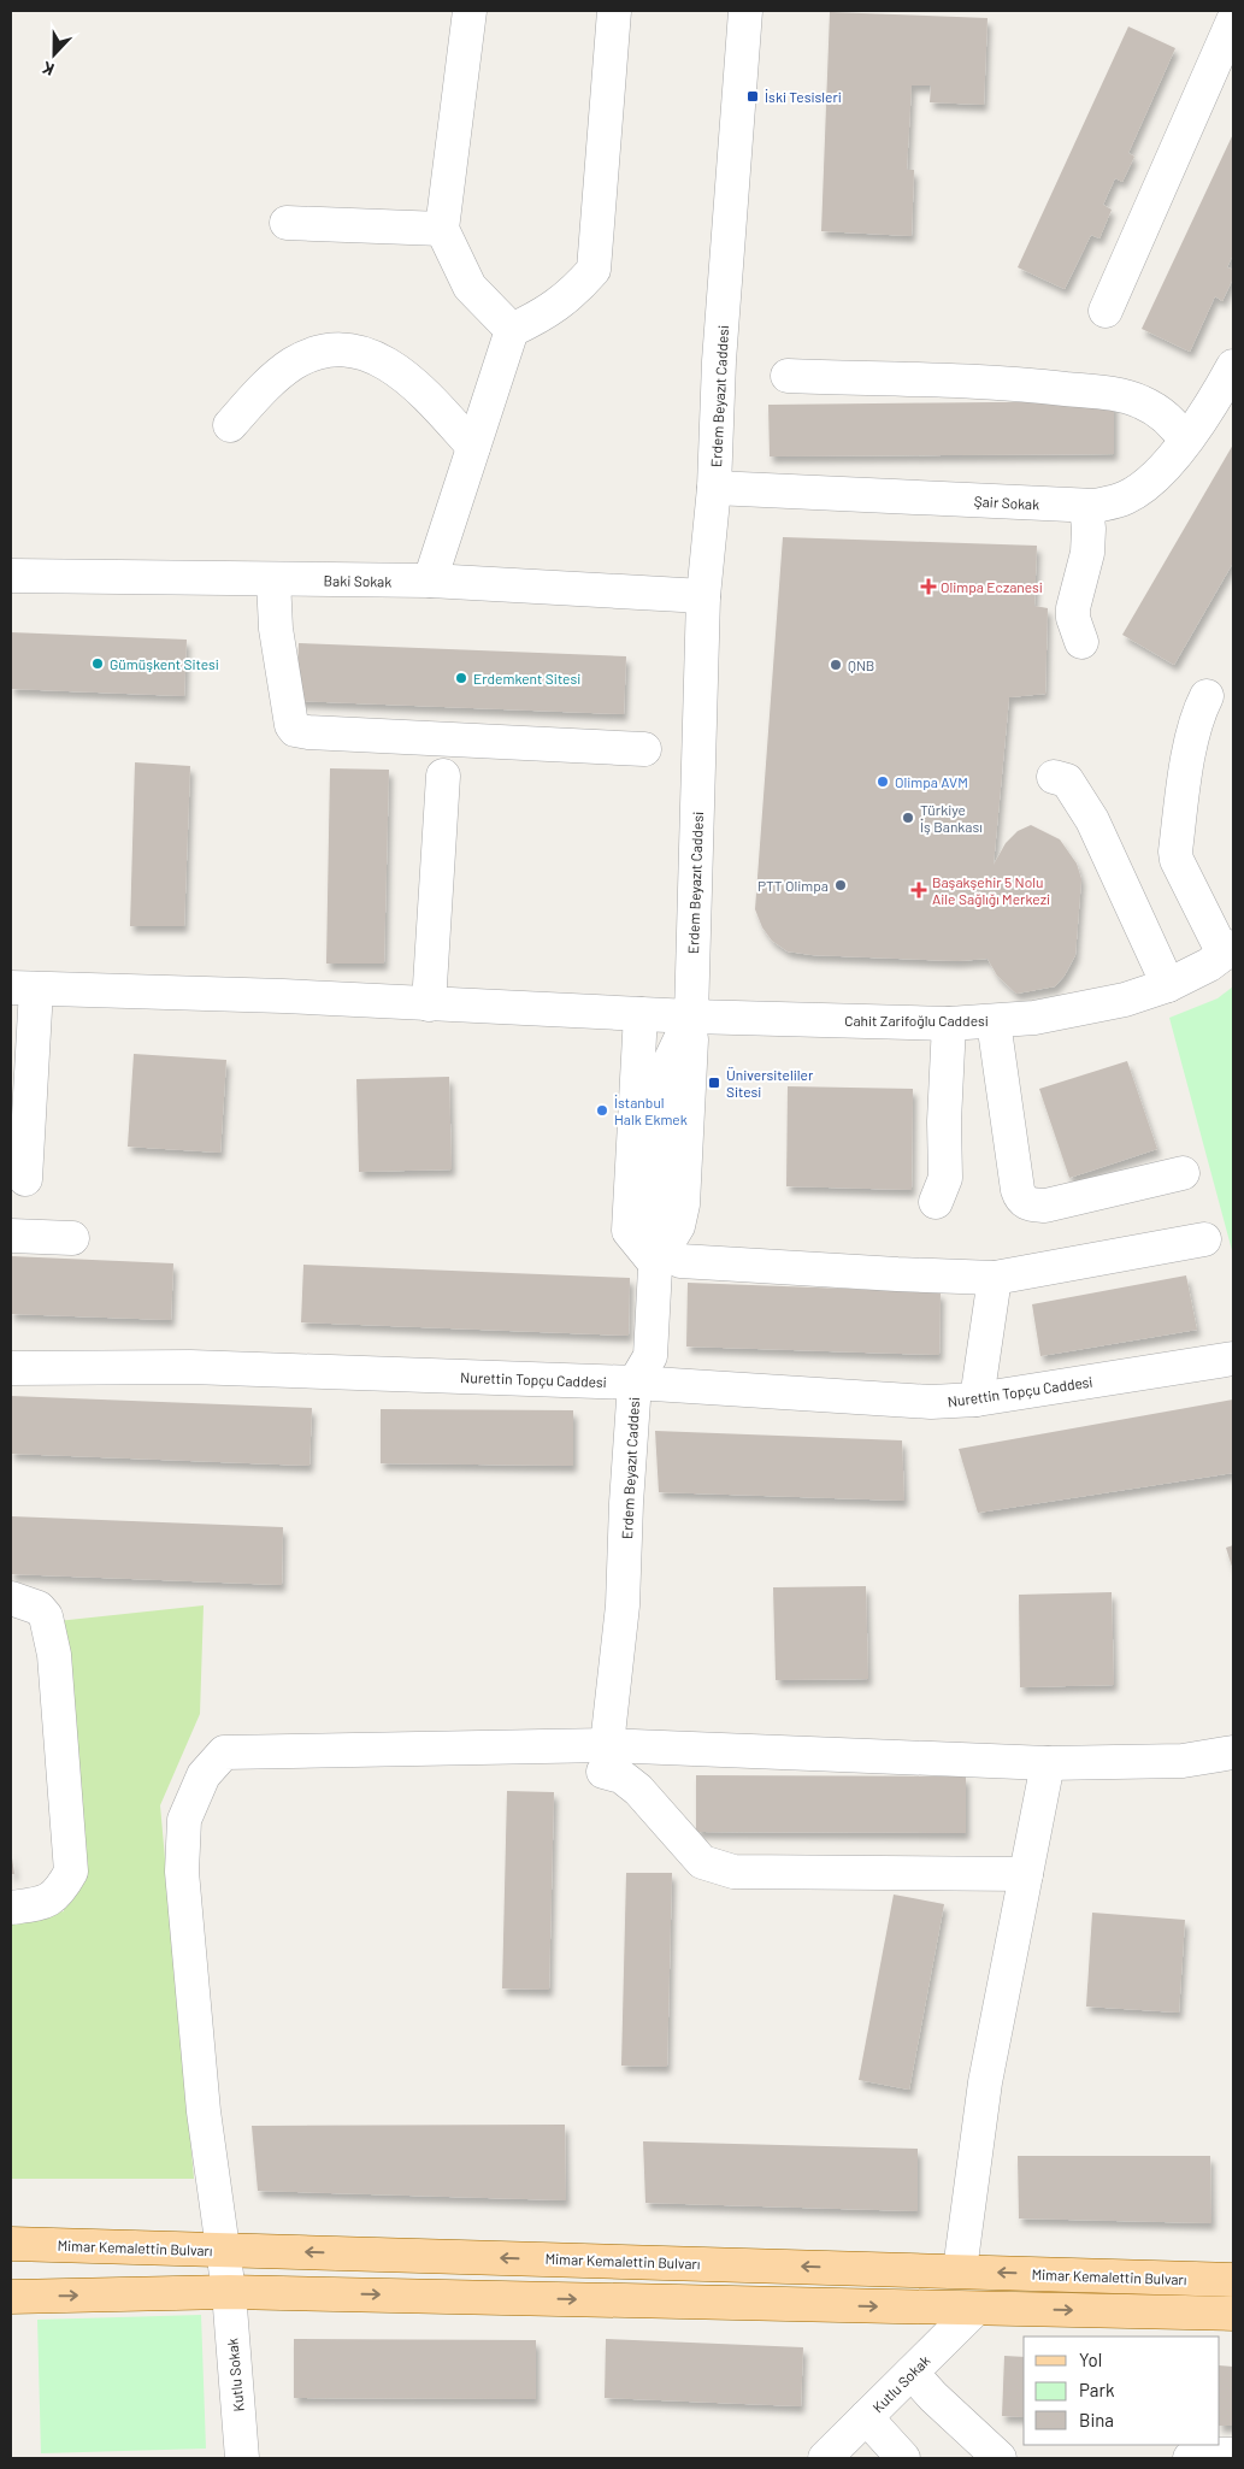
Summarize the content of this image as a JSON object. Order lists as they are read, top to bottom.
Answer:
{
  "streets": {
    "main road": ["Mimar Kemalettin Bulvarı"],
    "street": [
      "Erdem Beyazıt Caddesi",
      "Şair Sokak",
      "Baki Sokak",
      "Cahit Zarifoğlu Caddesi",
      "Nurettin Topçu Caddesi",
      "Kutlu Sokak"
    ]
  },
  "crossings": [
    ["Erdem Beyazıt Caddesi", "Şair Sokak"],
    ["Erdem Beyazıt Caddesi", "Baki Sokak"],
    ["Erdem Beyazıt Caddesi", "Cahit Zarifoğlu Caddesi"],
    ["Erdem Beyazıt Caddesi", "Nurettin Topçu Caddesi"],
    ["Erdem Beyazıt Caddesi", "Kutlu Sokak"],
    ["Mimar Kemalettin Bulvarı", "Kutlu Sokak"]
  ],
  "places": {
    "transit": ["İski Tesisleri", "Üniversiteliler Sitesi"],
    "health": ["Olimpa Eczanesi", "Başakşehir 5 Nolu Aile Sağlığı Merkezi"],
    "other": [
      "Gümüşkent Sitesi",
      "QNB",
      "Erdemkent Sitesi",
      "Olimpa AVM",
      "Türkiye İş Bankası",
      "PTT Olimpa",
      "İstanbul Halk Ekmek"
    ]
  },
  "legend": ["Yol", "Park", "Bina"],
  "north": "bottom"
}
